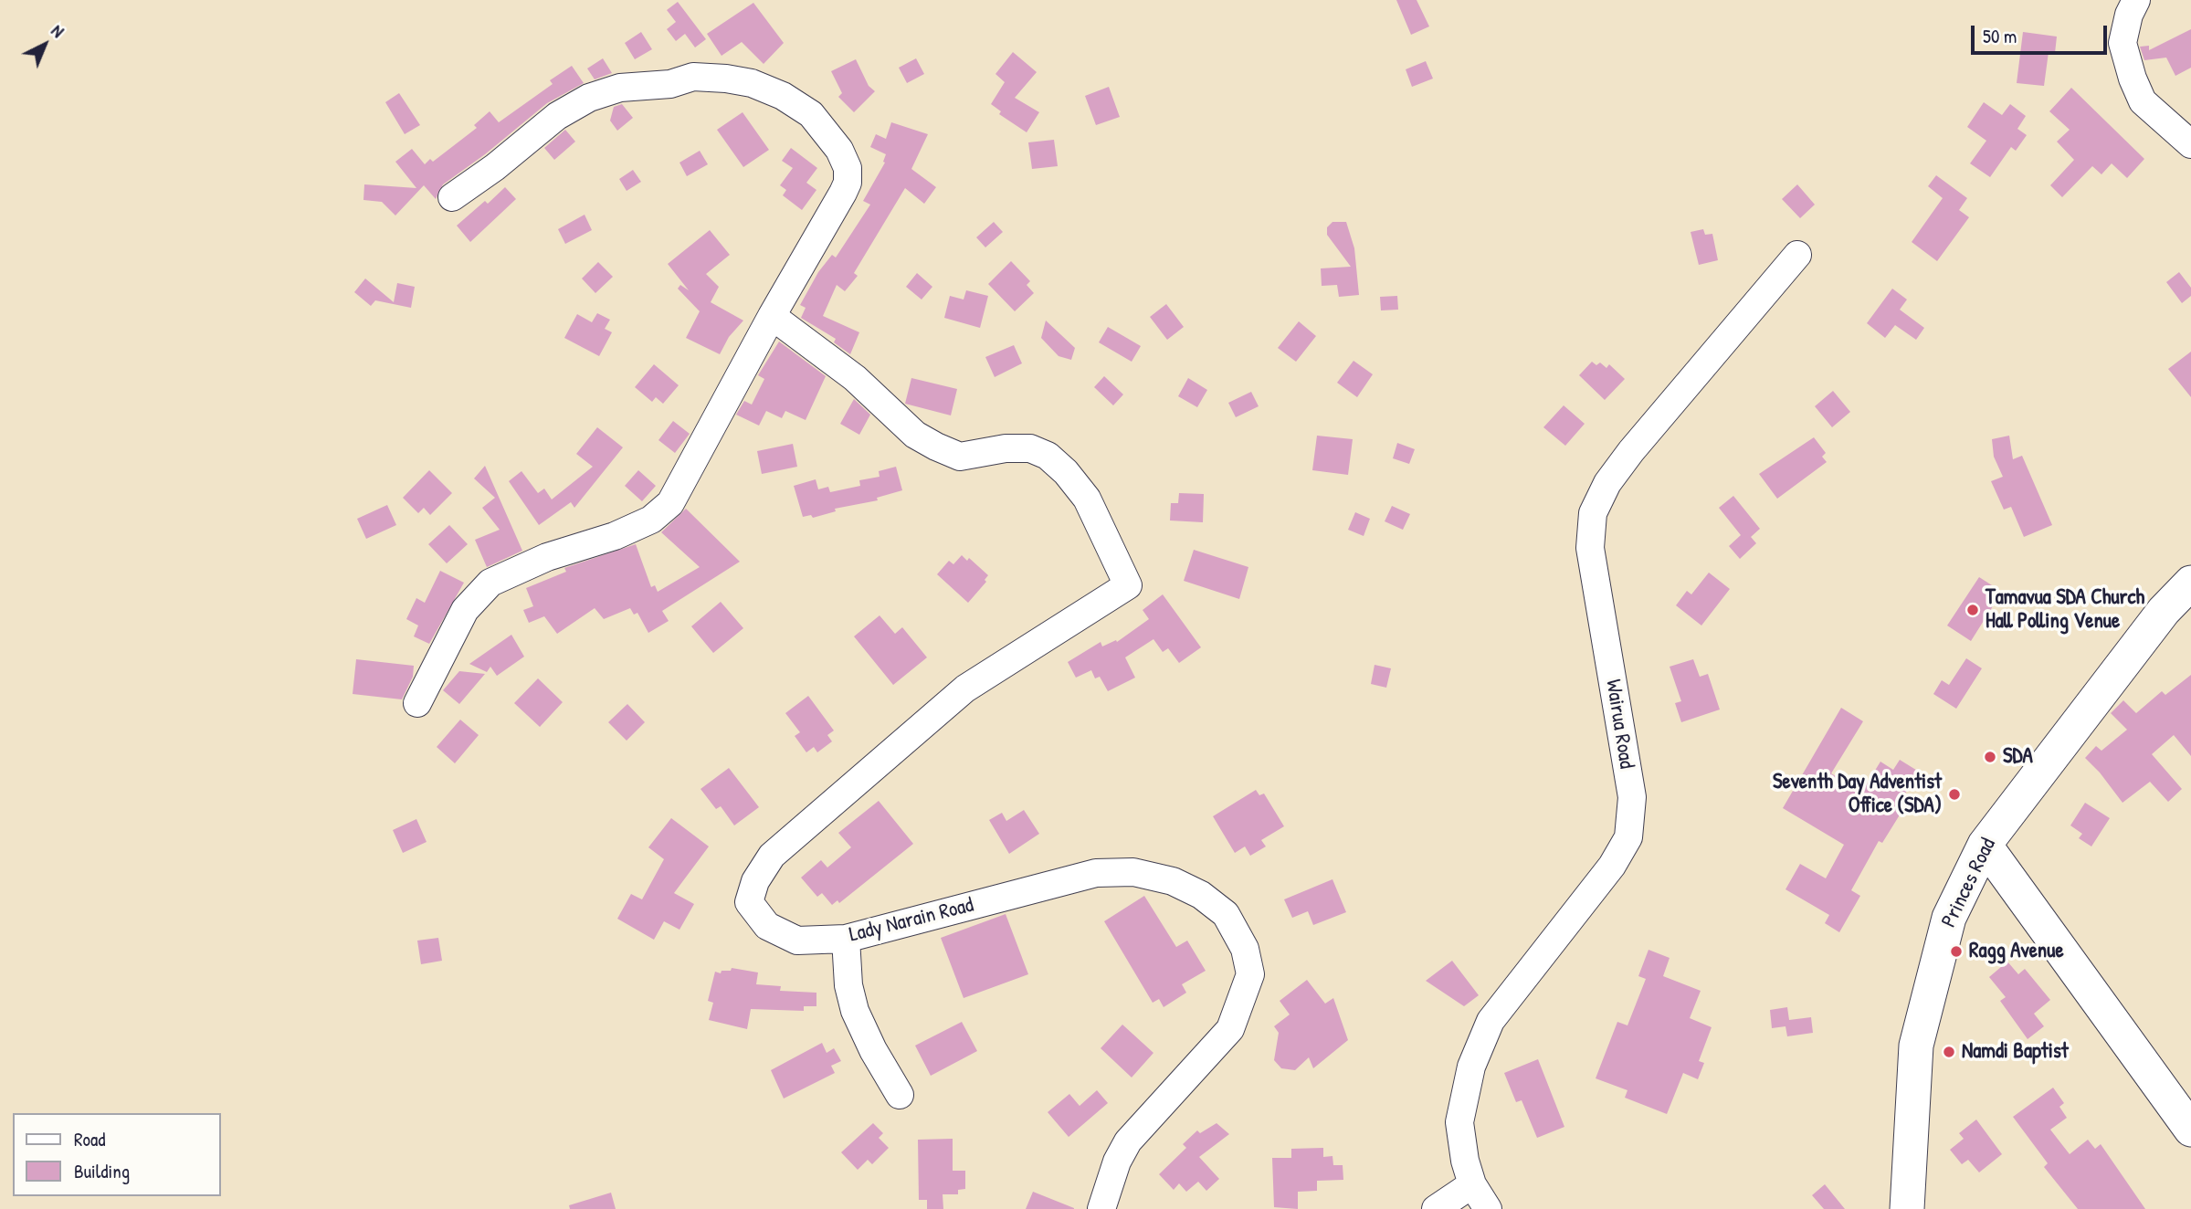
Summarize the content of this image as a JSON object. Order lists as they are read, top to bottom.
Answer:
{
  "streets": {
    "main road": ["Princes Road"],
    "street": ["Wairua Road", "Lady Narain Road"]
  },
  "places": [
    "Tamavua SDA Church Hall Polling Venue",
    "SDA",
    "Seventh Day Adventist Office (SDA)",
    "Ragg Avenue",
    "Namdi Baptist"
  ],
  "legend": ["Road", "Building"],
  "scale_bar": "50 m",
  "north": "top right"
}
